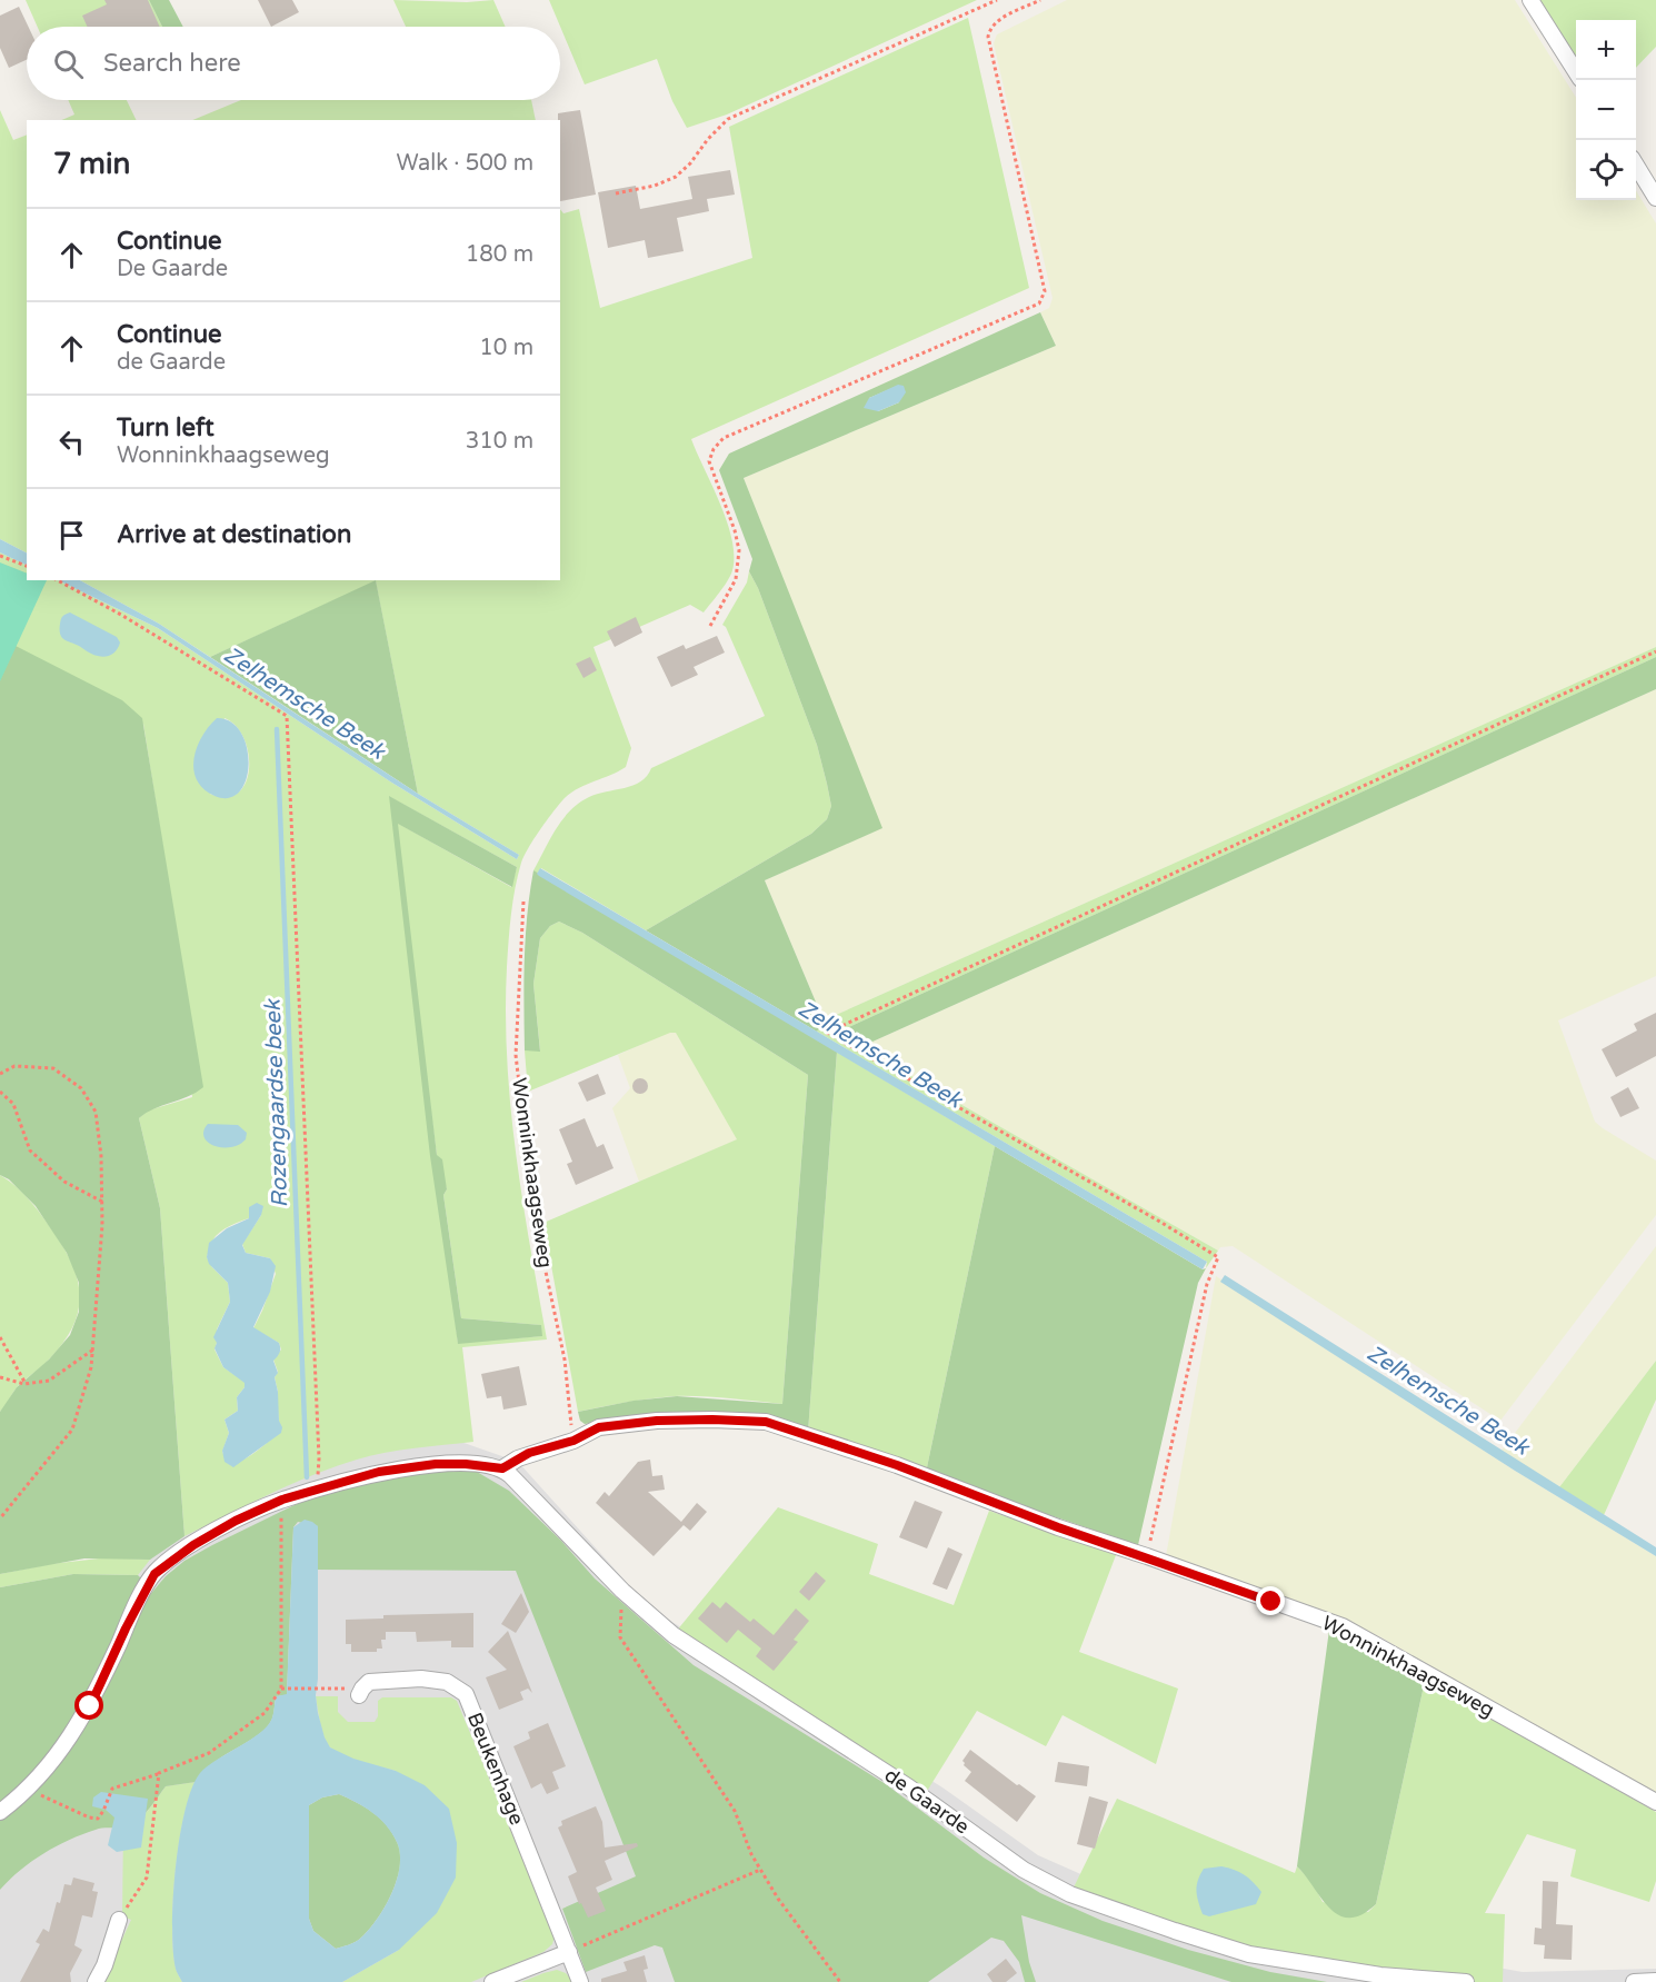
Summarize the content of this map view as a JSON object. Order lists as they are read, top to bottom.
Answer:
{
  "streets": {
    "street": ["Wonninkhaagseweg", "Beukenhage", "de Gaarde"]
  },
  "crossings": [
    ["Wonninkhaagseweg", "de Gaarde"]
  ],
  "water": ["Zelhemsche Beek", "Rozengaardse beek"],
  "page": {
    "map_buttons": ["+", "−"],
    "search": "Search here",
    "heading": ["7 min", "Walk · 500 m"],
    "list": [
      ["Continue", "De Gaarde", "180 m"],
      ["Continue", "de Gaarde", "10 m"],
      ["Turn left", "Wonninkhaagseweg", "310 m"],
      "Arrive at destination"
    ]
  }
}
